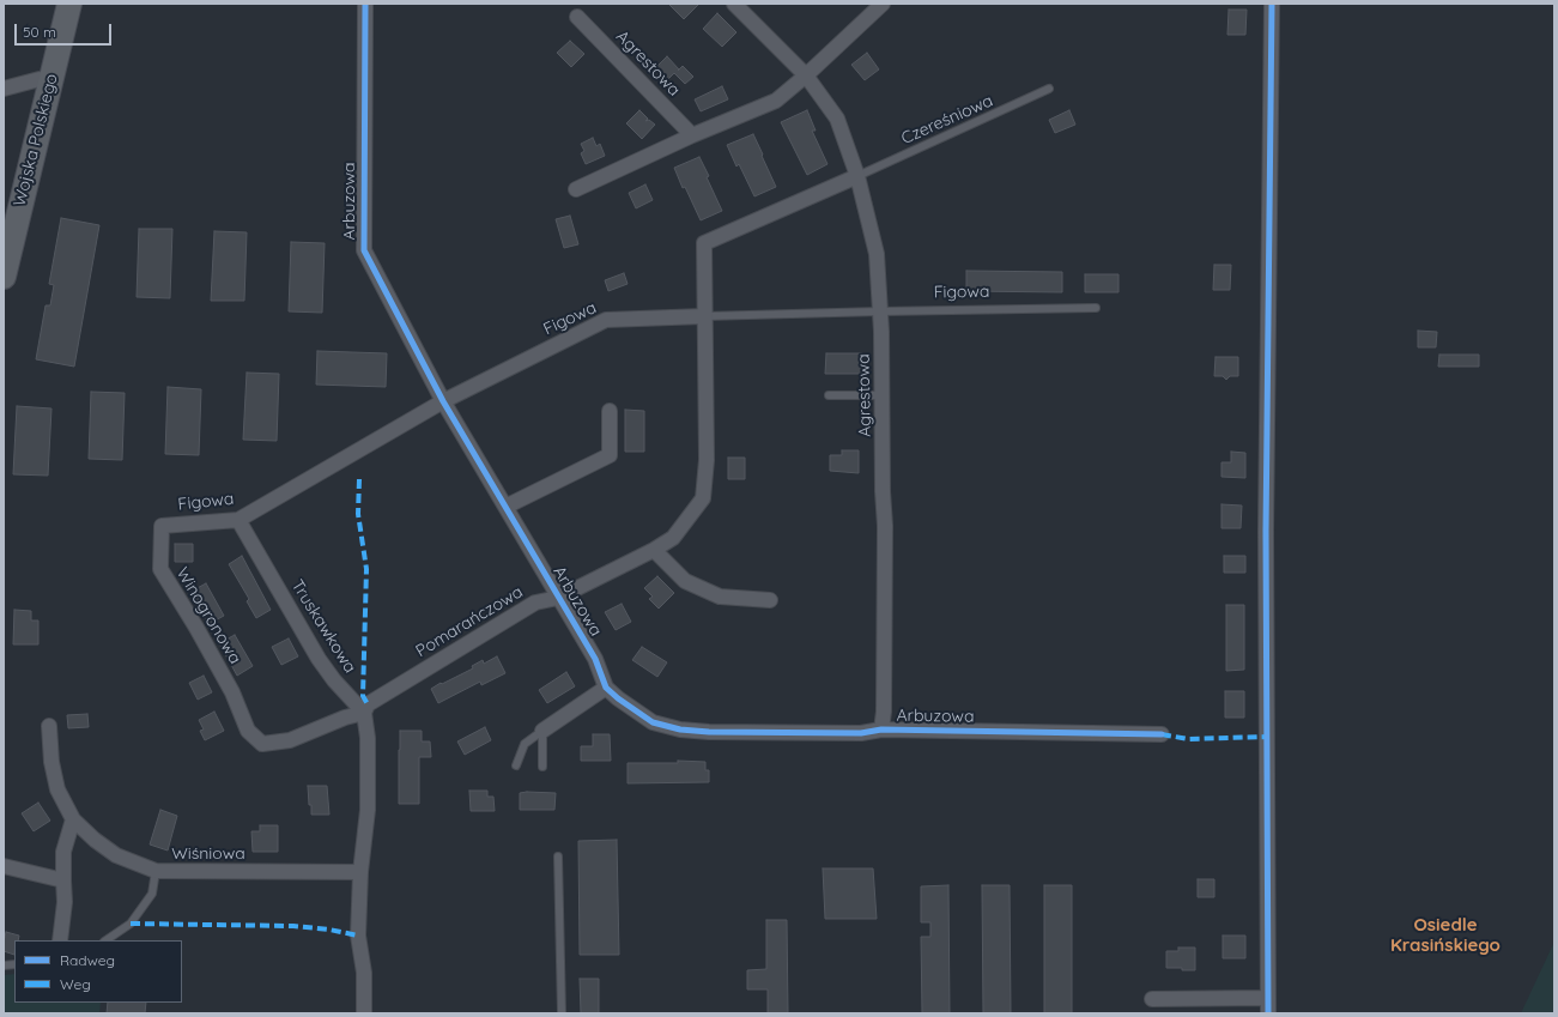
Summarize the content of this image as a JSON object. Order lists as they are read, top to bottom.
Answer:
{
  "streets": {
    "main road": ["Wojska Polskiego"],
    "street": [
      "Agrestowa",
      "Arbuzowa",
      "Figowa",
      "Winogronowa",
      "Pomarańczowa",
      "Truskawkowa",
      "Wiśniowa"
    ],
    "lane": ["Czereśniowa"]
  },
  "crossings": [
    ["Agrestowa", "Czereśniowa"],
    ["Agrestowa", "Arbuzowa"],
    ["Agrestowa", "Figowa"],
    ["Agrestowa", "Pomarańczowa"],
    ["Czereśniowa", "Pomarańczowa"],
    ["Arbuzowa", "Figowa"],
    ["Arbuzowa", "Pomarańczowa"],
    ["Figowa", "Winogronowa"],
    ["Figowa", "Pomarańczowa"],
    ["Figowa", "Truskawkowa"],
    ["Winogronowa", "Pomarańczowa"],
    ["Pomarańczowa", "Truskawkowa"]
  ],
  "districts": ["Osiedle Krasińskiego"],
  "legend": ["Radweg", "Weg"],
  "scale_bar": "50 m"
}
